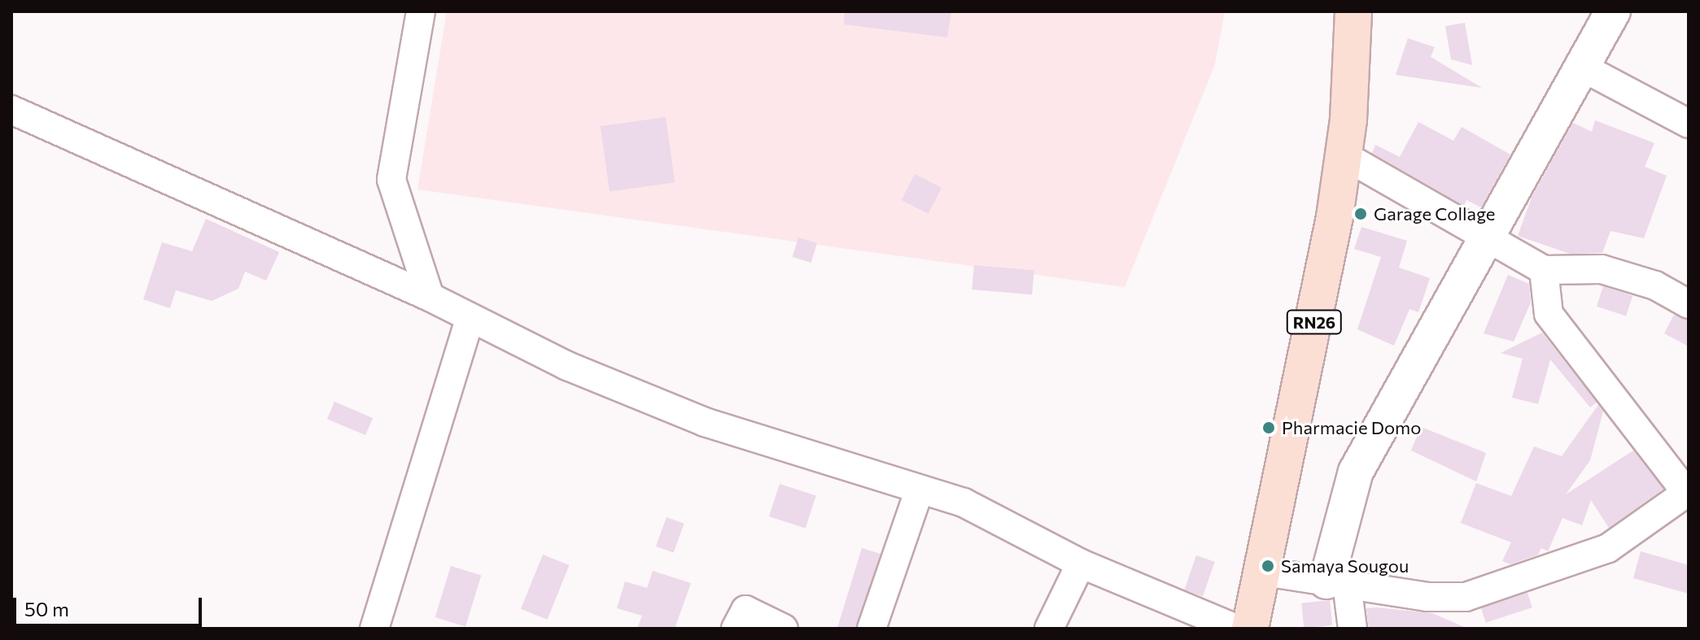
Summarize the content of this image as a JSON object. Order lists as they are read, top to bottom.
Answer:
{
  "streets": {
    "main road": ["RN26"]
  },
  "places": ["Garage Collage", "Pharmacie Domo", "Samaya Sougou"],
  "scale_bar": "50 m"
}
